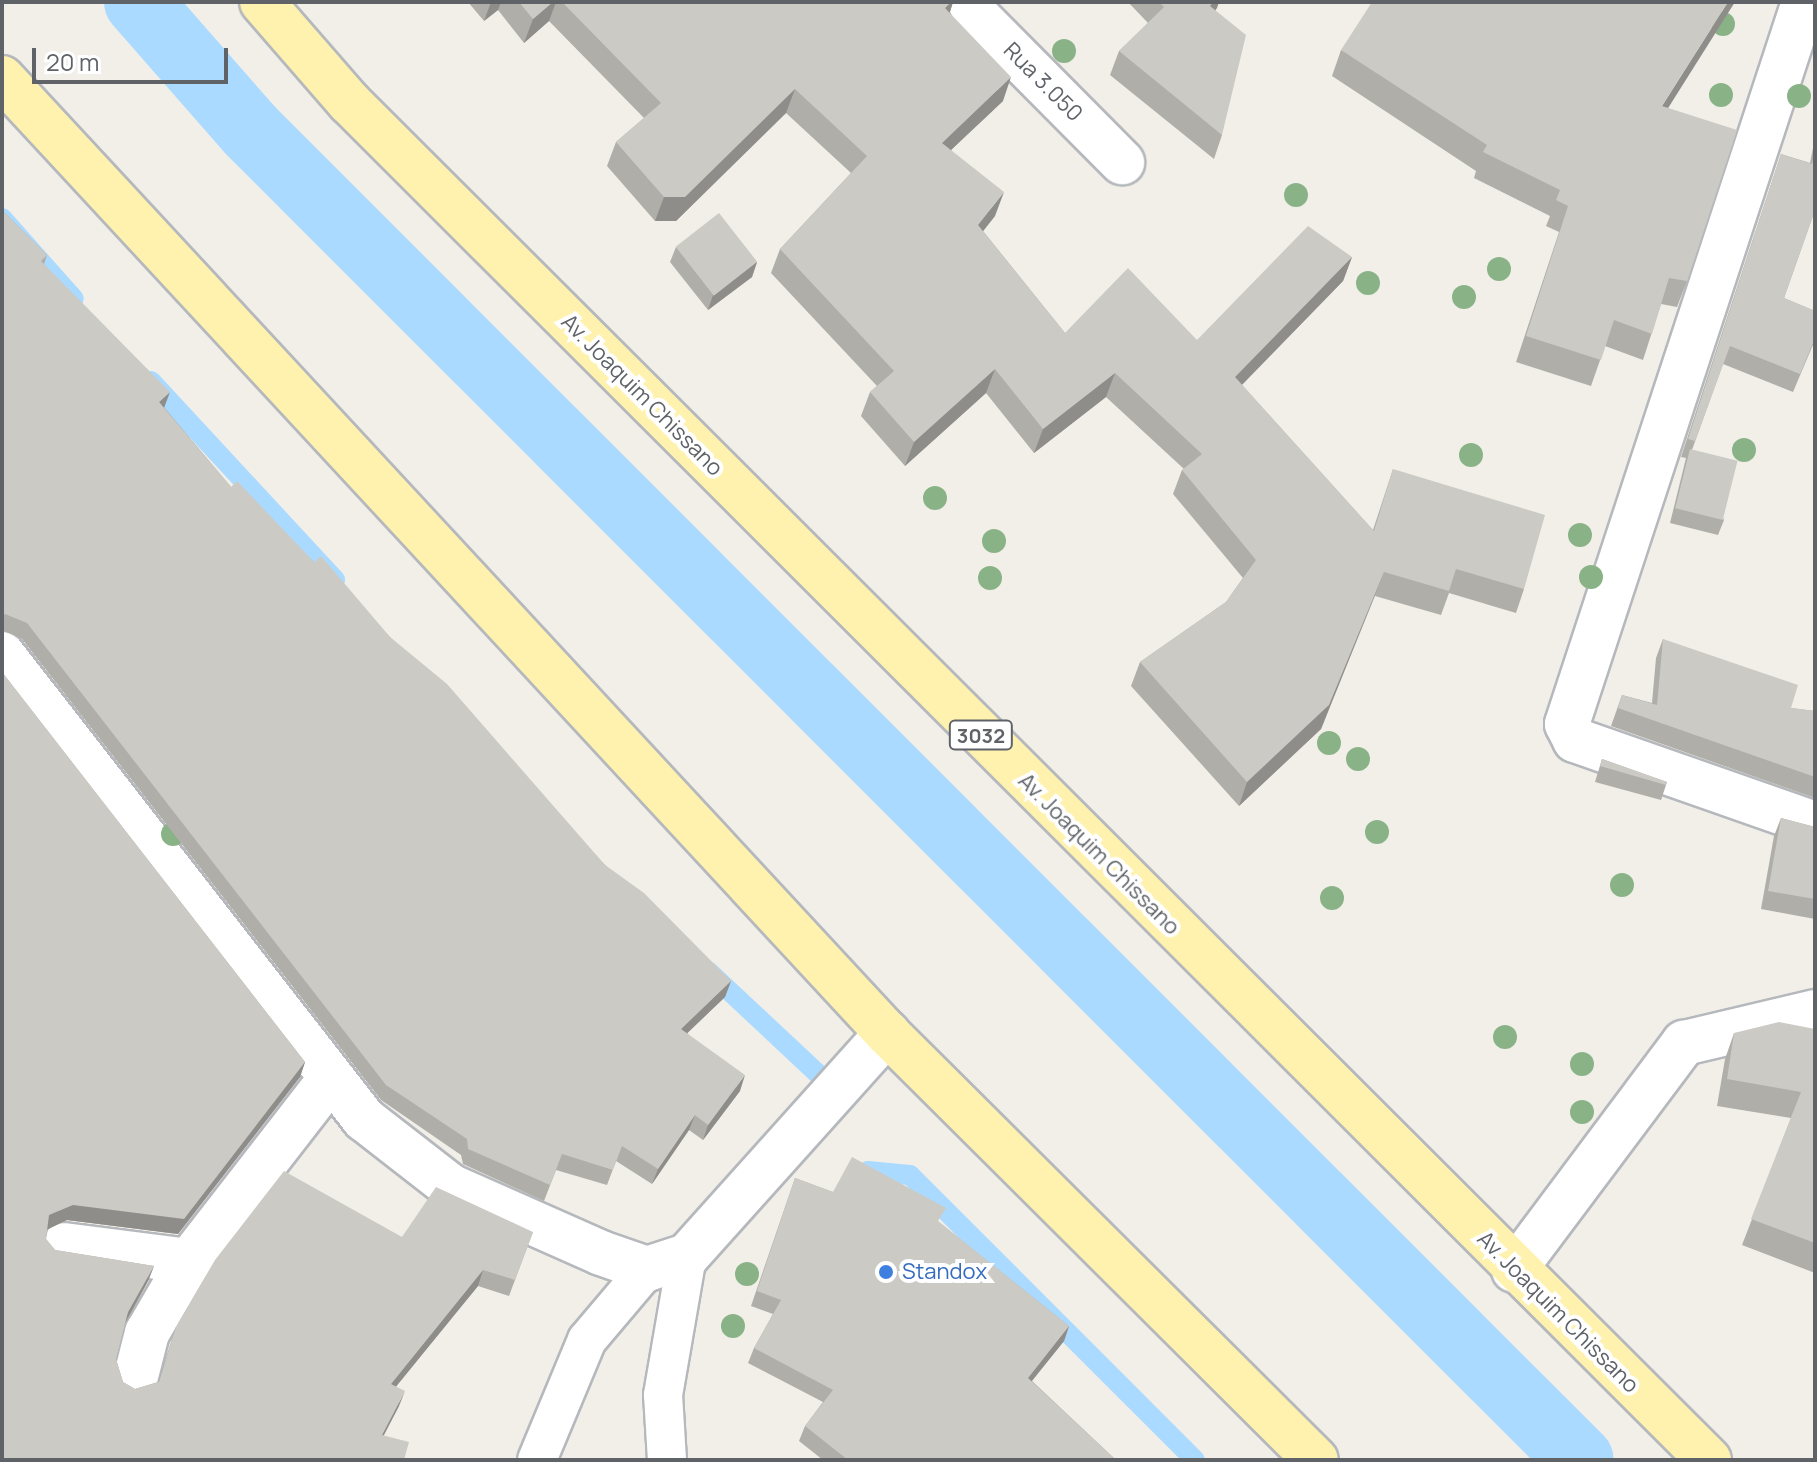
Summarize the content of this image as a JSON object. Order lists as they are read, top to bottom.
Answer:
{
  "streets": {
    "main road": ["Av. Joaquim Chissano", "3032"],
    "street": ["Rua 3.050"]
  },
  "places": ["Standox"],
  "scale_bar": "20 m"
}
